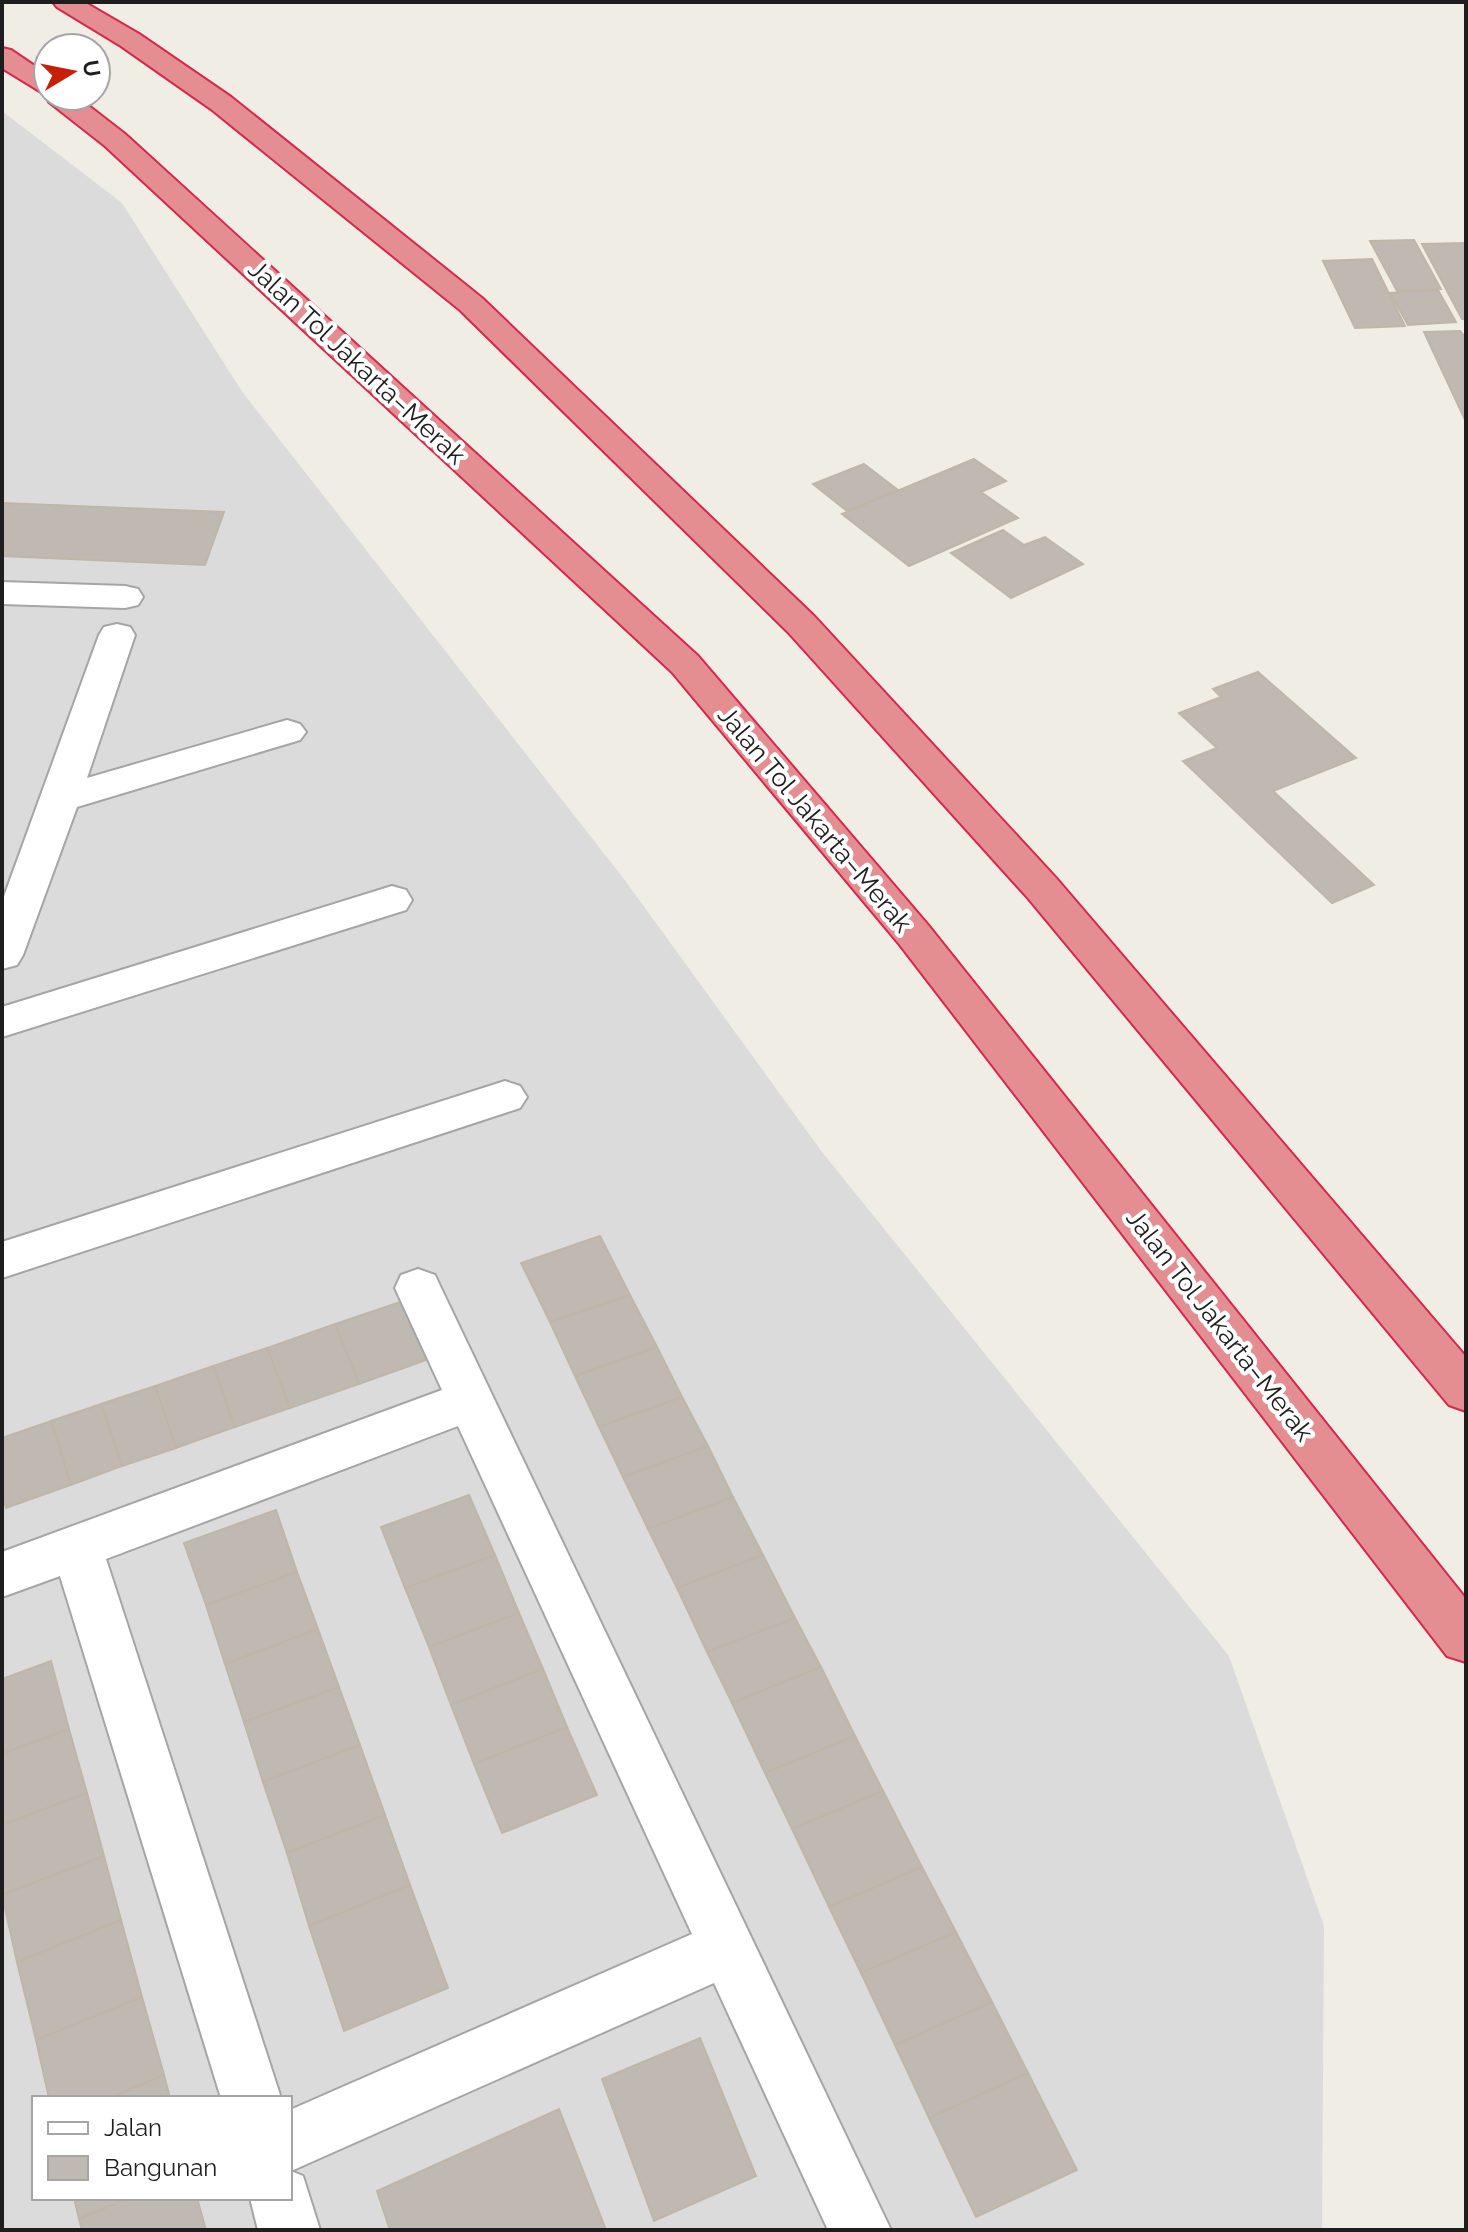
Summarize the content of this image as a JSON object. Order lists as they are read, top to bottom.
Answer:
{
  "streets": {
    "highway": ["Jalan Tol Jakarta–Merak"]
  },
  "legend": ["Jalan", "Bangunan"],
  "north": "right"
}
